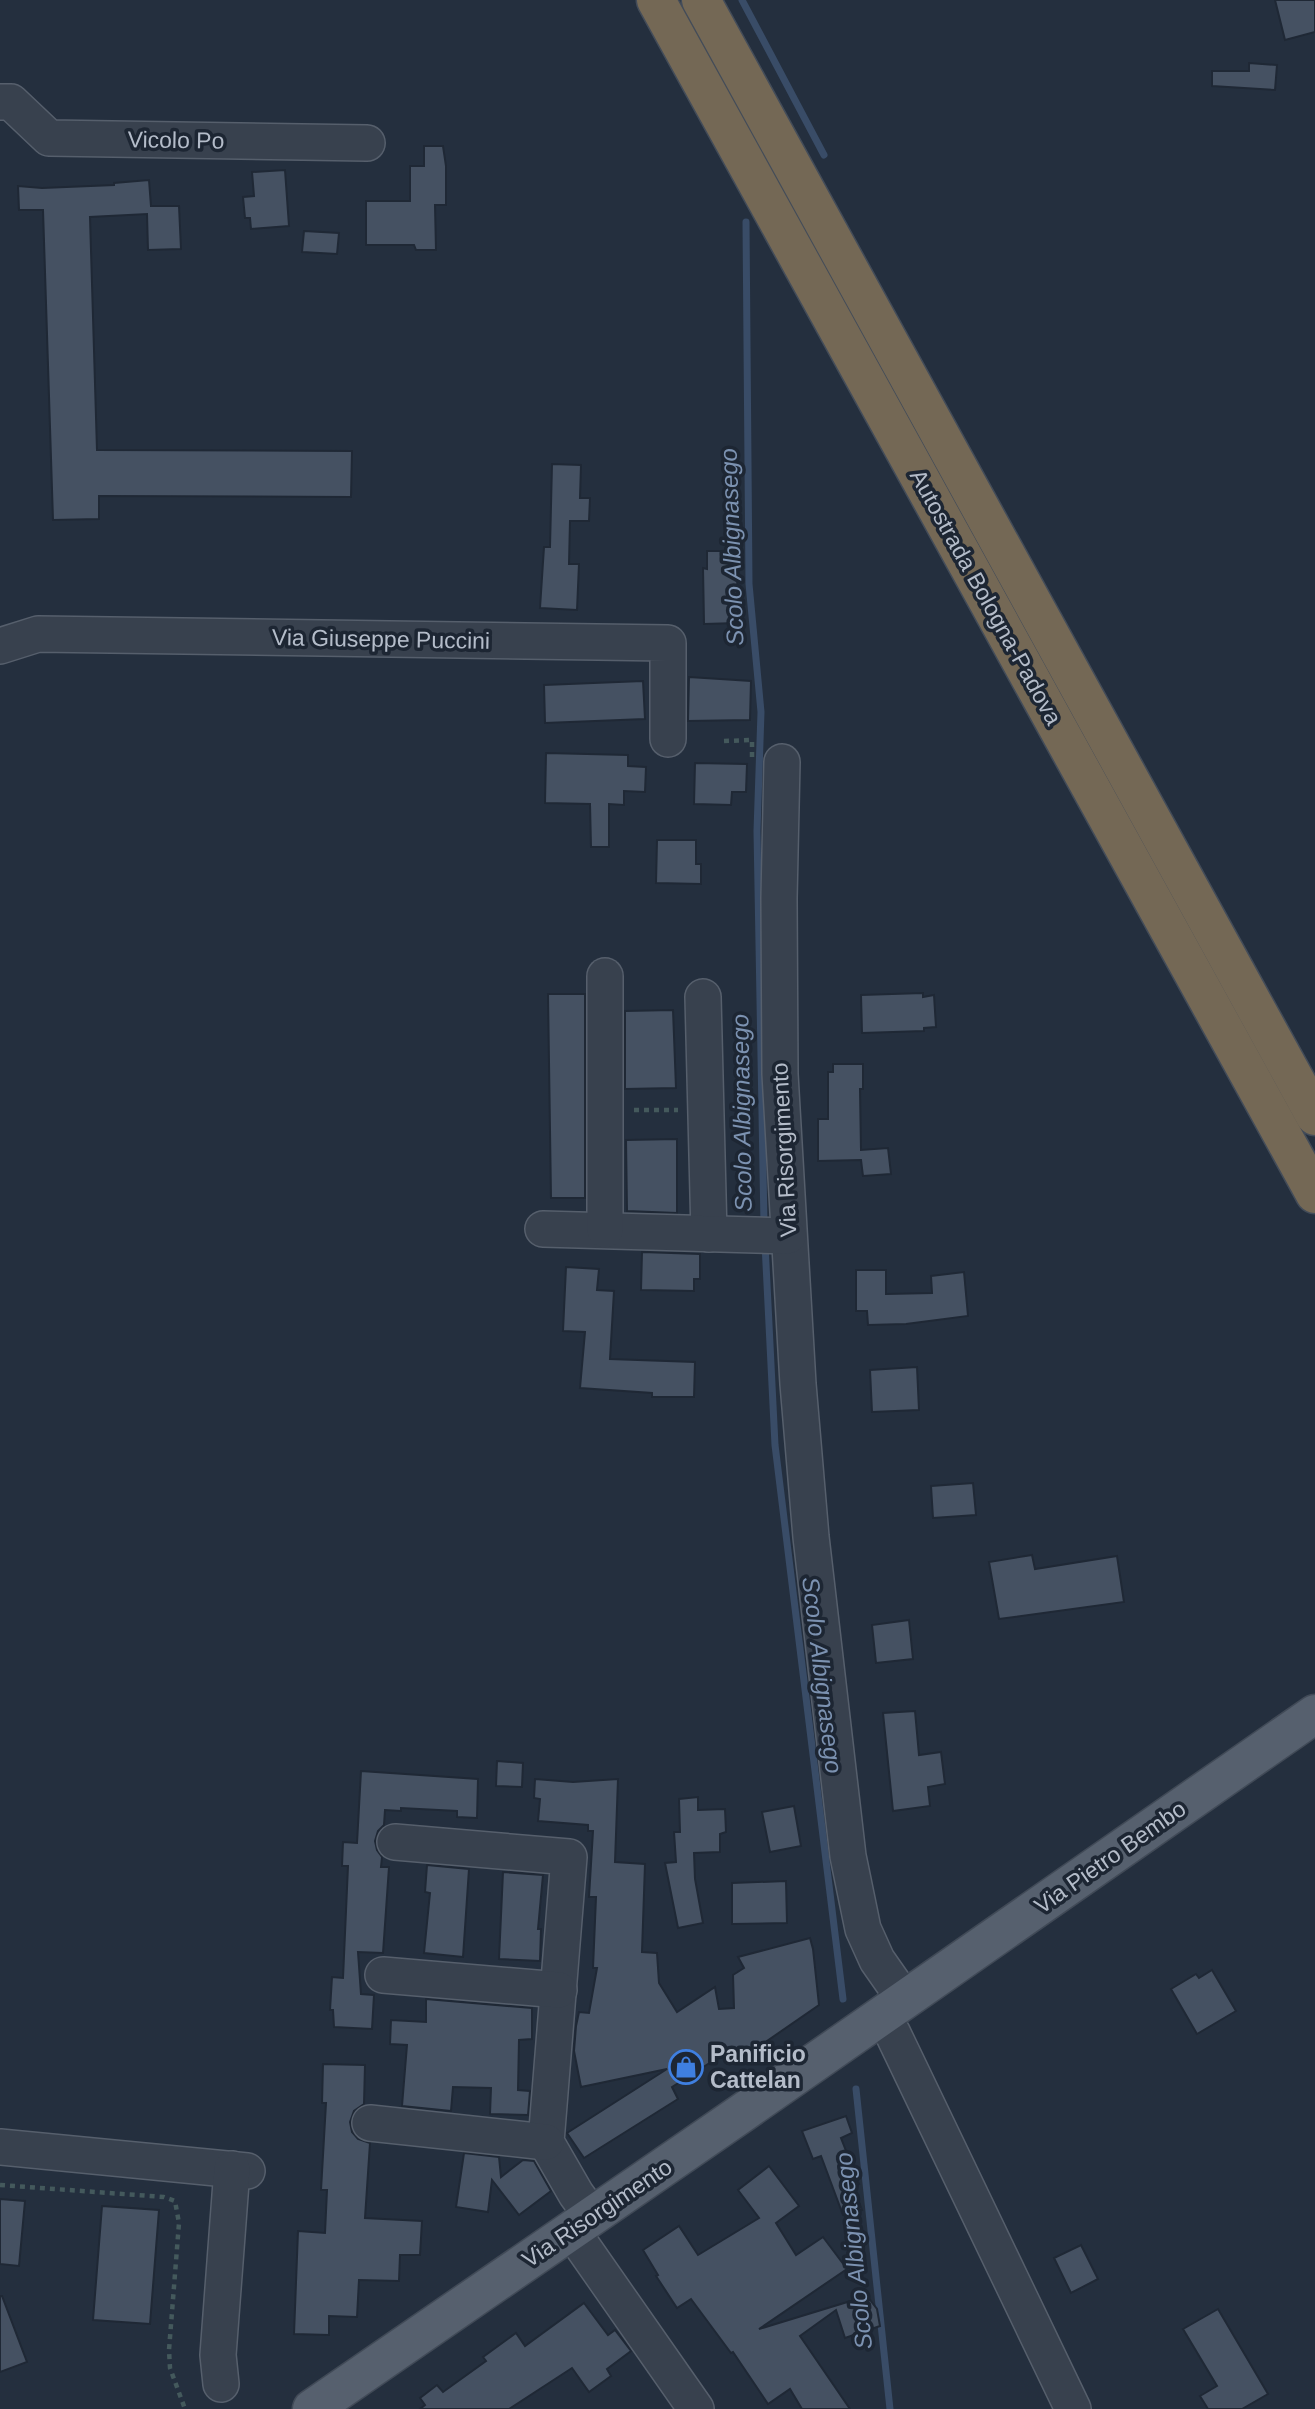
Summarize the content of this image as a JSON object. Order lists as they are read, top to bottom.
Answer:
{
  "streets": {
    "highway": ["Autostrada Bologna-Padova"],
    "main road": ["Via Risorgimento", "Via Pietro Bembo"],
    "street": ["Vicolo Po", "Via Giuseppe Puccini"]
  },
  "crossings": [
    ["Via Risorgimento", "Via Pietro Bembo"]
  ],
  "water": ["Scolo Albignasego"],
  "places": {
    "shop": ["Panificio Cattelan"]
  }
}
